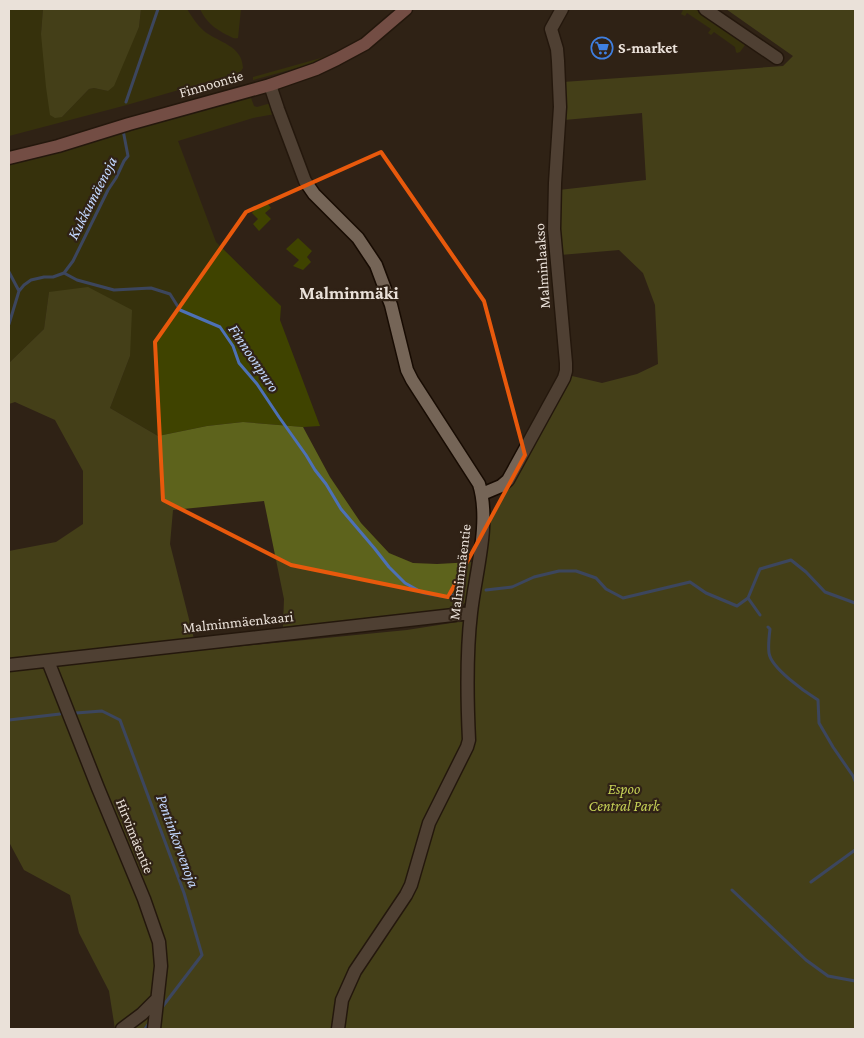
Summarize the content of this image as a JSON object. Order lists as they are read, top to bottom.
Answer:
{
  "streets": {
    "main road": ["Finnoontie"],
    "street": [
      "Malminlaakso",
      "Malminmäentie",
      "Malminmäenkaari",
      "Hirvimäentie"
    ]
  },
  "crossings": [
    ["Finnoontie", "Malminmäentie"],
    ["Malminlaakso", "Malminmäentie"],
    ["Malminmäentie", "Malminmäenkaari"],
    ["Malminmäenkaari", "Hirvimäentie"]
  ],
  "districts": ["Malminmäki"],
  "water": ["Kukkumäenoja", "Finnoonpuro", "Pentinkorvenoja"],
  "parks": ["Espoo Central Park"],
  "places": {
    "supermarket": ["S-market"]
  }
}
